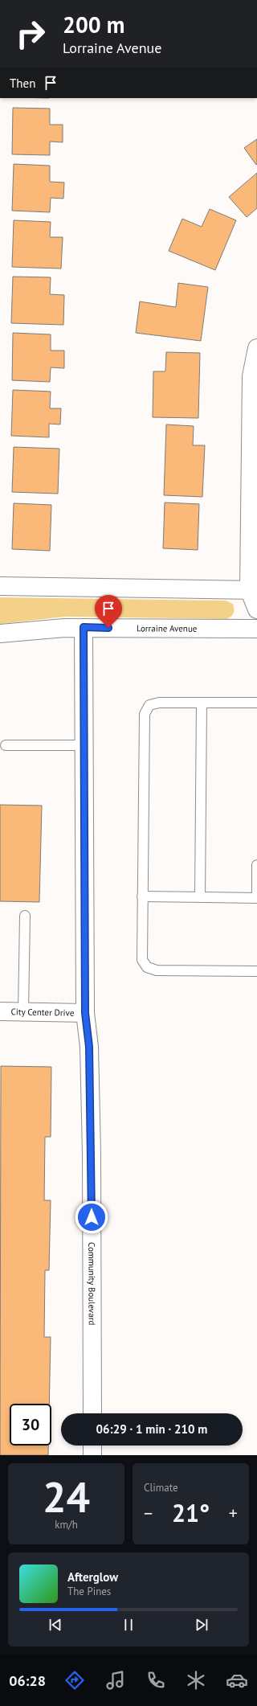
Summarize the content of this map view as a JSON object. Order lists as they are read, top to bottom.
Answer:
{
  "streets": {
    "street": ["Lorraine Avenue", "City Center Drive", "Community Boulevard"]
  },
  "crossings": [
    ["Lorraine Avenue", "Community Boulevard"],
    ["City Center Drive", "Community Boulevard"]
  ],
  "page": {
    "turn": ["200 m", "Lorraine Avenue"],
    "then": "Then",
    "limit": "30",
    "trip": "06:29 · 1 min · 210 m",
    "tile": [
      ["24", "km/h"],
      "Climate"
    ],
    "heat": ["−", "21°", "+"],
    "song": ["Afterglow", "The Pines"],
    "tabs": "06:28"
  }
}
